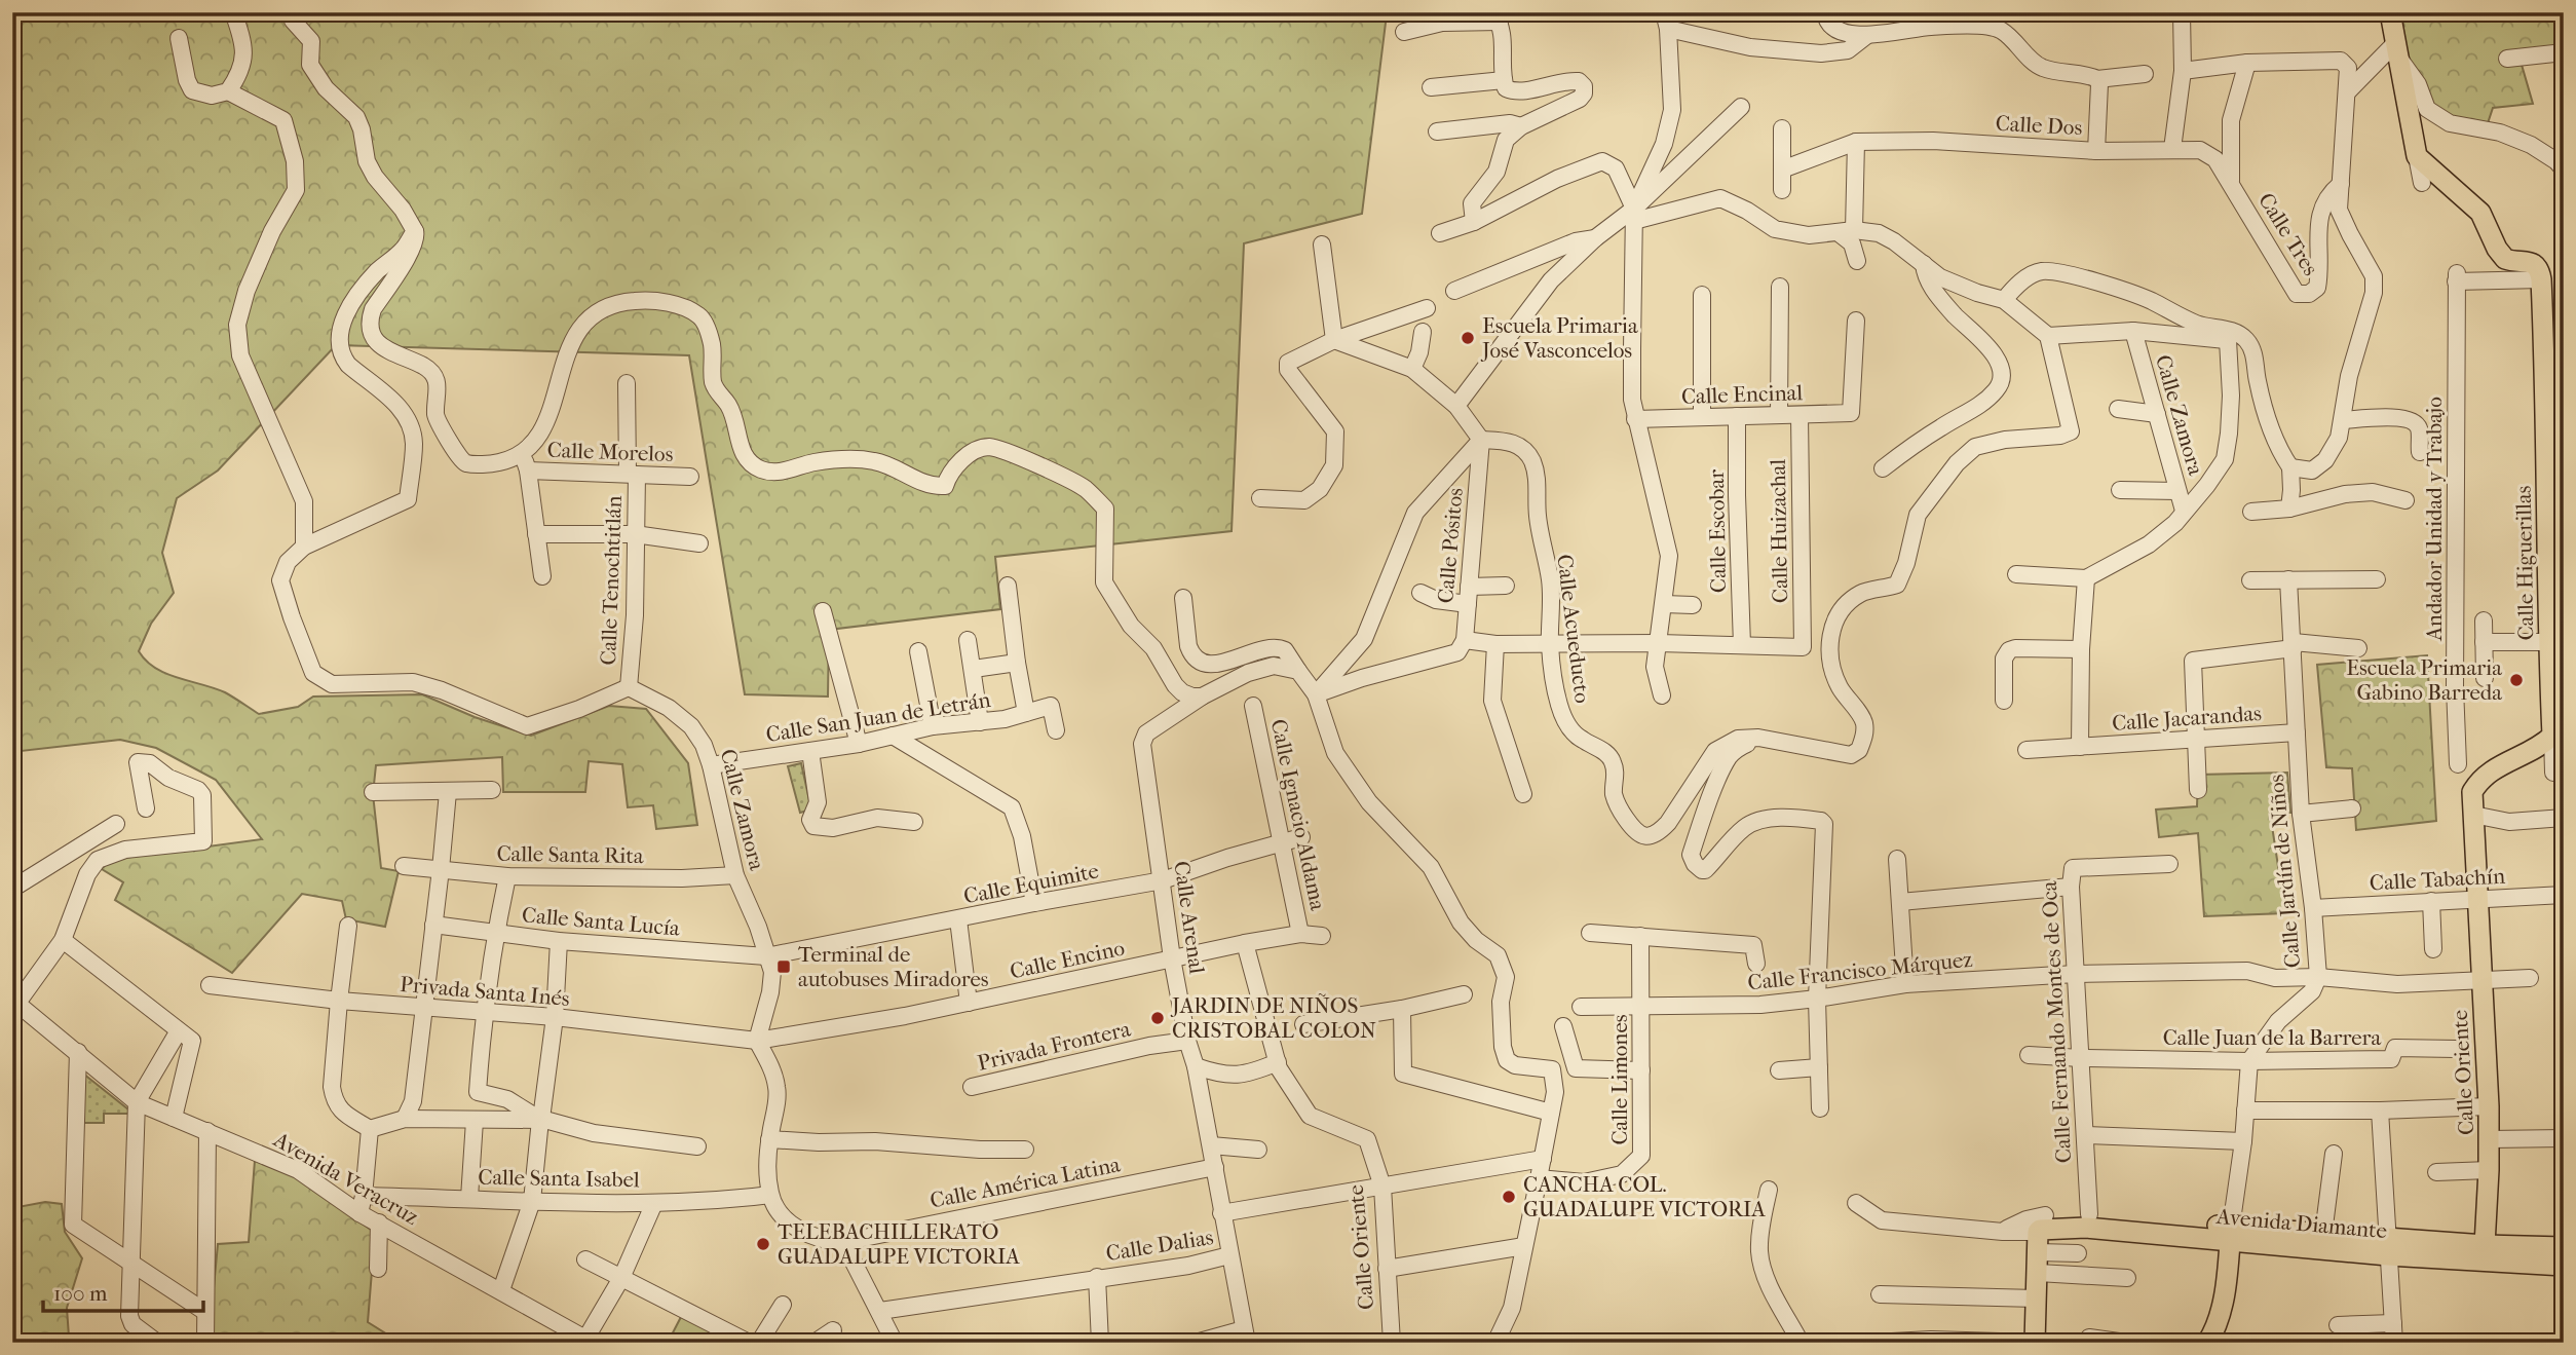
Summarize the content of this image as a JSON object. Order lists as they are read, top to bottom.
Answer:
{
  "streets": {
    "main road": ["Calle Higuerillas", "Calle Oriente", "Avenida Diamante"],
    "street": [
      "Calle Dos",
      "Calle Tres",
      "Calle Encinal",
      "Calle Zamora",
      "Calle Morelos",
      "Andador Unidad y Trabajo",
      "Calle Escobar",
      "Calle Huizachal",
      "Calle Pósitos",
      "Calle Tenochtitlán",
      "Calle Acueducto",
      "Calle San Juan de Letrán",
      "Calle Jacarandas",
      "Calle Ignacio Aldama",
      "Calle Santa Rita",
      "Calle Jardín de Niños",
      "Calle Tabachín",
      "Calle Equimite",
      "Calle Arenal",
      "Calle Santa Lucía",
      "Calle Encino",
      "Calle Francisco Márquez",
      "Privada Santa Inés",
      "Calle Fernando Montes de Oca",
      "Calle Juan de la Barrera",
      "Privada Frontera",
      "Calle Limones",
      "Avenida Veracruz",
      "Calle Santa Isabel",
      "Calle América Latina",
      "Calle Dalias"
    ]
  },
  "crossings": [
    ["Calle Dos", "Calle Tres"],
    ["Calle Encinal", "Calle Escobar"],
    ["Calle Encinal", "Calle Huizachal"],
    ["Calle Zamora", "Calle Tenochtitlán"],
    ["Calle Zamora", "Calle San Juan de Letrán"],
    ["Calle Zamora", "Calle Santa Rita"],
    ["Calle Zamora", "Calle Equimite"],
    ["Calle Zamora", "Calle Santa Lucía"],
    ["Calle Zamora", "Calle Encino"],
    ["Calle Zamora", "Privada Santa Inés"],
    ["Calle Morelos", "Calle Tenochtitlán"],
    ["Andador Unidad y Trabajo", "Calle Higuerillas"],
    ["Calle Escobar", "Calle Huizachal"],
    ["Calle Pósitos", "Calle Acueducto"],
    ["Calle Jacarandas", "Calle Jardín de Niños"],
    ["Calle Ignacio Aldama", "Calle Equimite"],
    ["Calle Ignacio Aldama", "Calle Encino"],
    ["Calle Jardín de Niños", "Calle Tabachín"],
    ["Calle Jardín de Niños", "Calle Francisco Márquez"],
    ["Calle Jardín de Niños", "Calle Juan de la Barrera"],
    ["Calle Tabachín", "Calle Oriente"],
    ["Calle Equimite", "Calle Arenal"],
    ["Calle Equimite", "Calle Santa Lucía"],
    ["Calle Arenal", "Calle Encino"],
    ["Calle Arenal", "Privada Frontera"],
    ["Calle Arenal", "Calle América Latina"],
    ["Calle Arenal", "Calle Dalias"],
    ["Calle Encino", "Privada Santa Inés"],
    ["Calle Encino", "Calle Oriente"],
    ["Calle Francisco Márquez", "Calle Fernando Montes de Oca"],
    ["Calle Francisco Márquez", "Calle Oriente"],
    ["Calle Francisco Márquez", "Calle Limones"],
    ["Calle Fernando Montes de Oca", "Calle Juan de la Barrera"],
    ["Calle Fernando Montes de Oca", "Avenida Diamante"],
    ["Calle Oriente", "Avenida Diamante"]
  ],
  "places": {
    "other": [
      "Escuela Primaria José Vasconcelos",
      "Escuela Primaria Gabino Barreda",
      "JARDIN DE NIÑOS CRISTOBAL COLON",
      "CANCHA COL. GUADALUPE VICTORIA",
      "TELEBACHILLERATO GUADALUPE VICTORIA"
    ],
    "transit": ["Terminal de autobuses Miradores"]
  },
  "scale_bar": "100 m"
}
